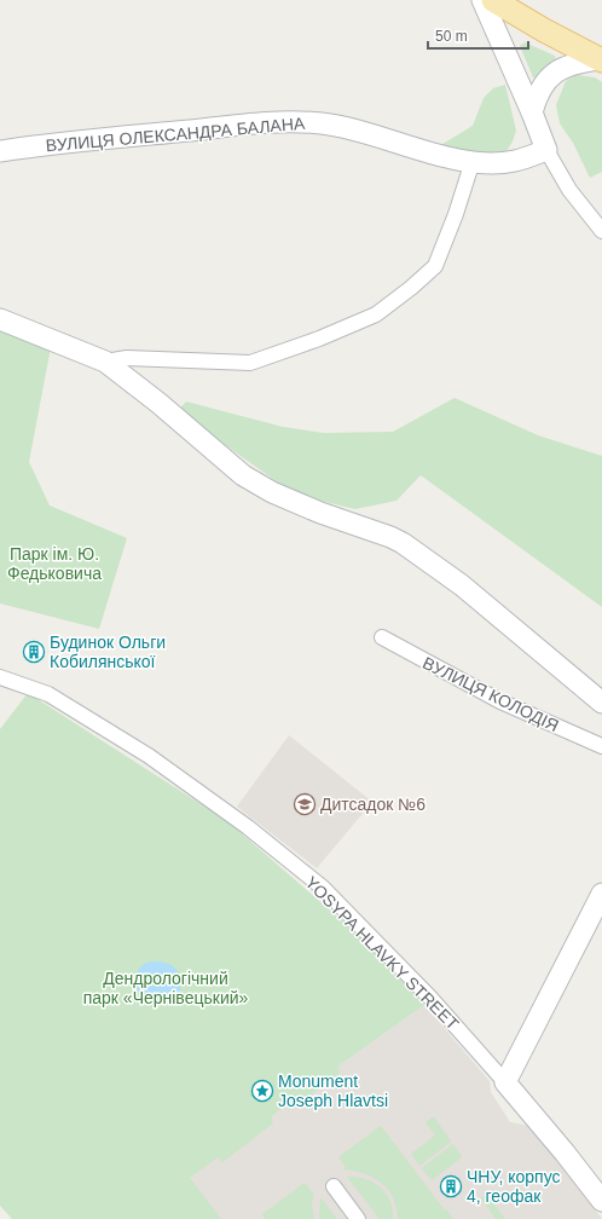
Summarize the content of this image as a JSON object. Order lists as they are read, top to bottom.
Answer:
{
  "streets": {
    "street": ["ВУЛИЦЯ ОЛЕКСАНДРА БАЛАНА", "ВУЛИЦЯ КОЛОДІЯ", "YOSYPA HLAVKY STREET"]
  },
  "parks": ["Парк ім. Ю. Федьковича", "Дендрологічний парк «Чернівецький»"],
  "places": {
    "building": ["Будинок Ольги Кобилянської", "ЧНУ, корпус 4, геофак"],
    "school or university": ["Дитсадок №6"],
    "place": ["Monument Joseph Hlavtsi"]
  },
  "scale_bar": "50 m"
}
